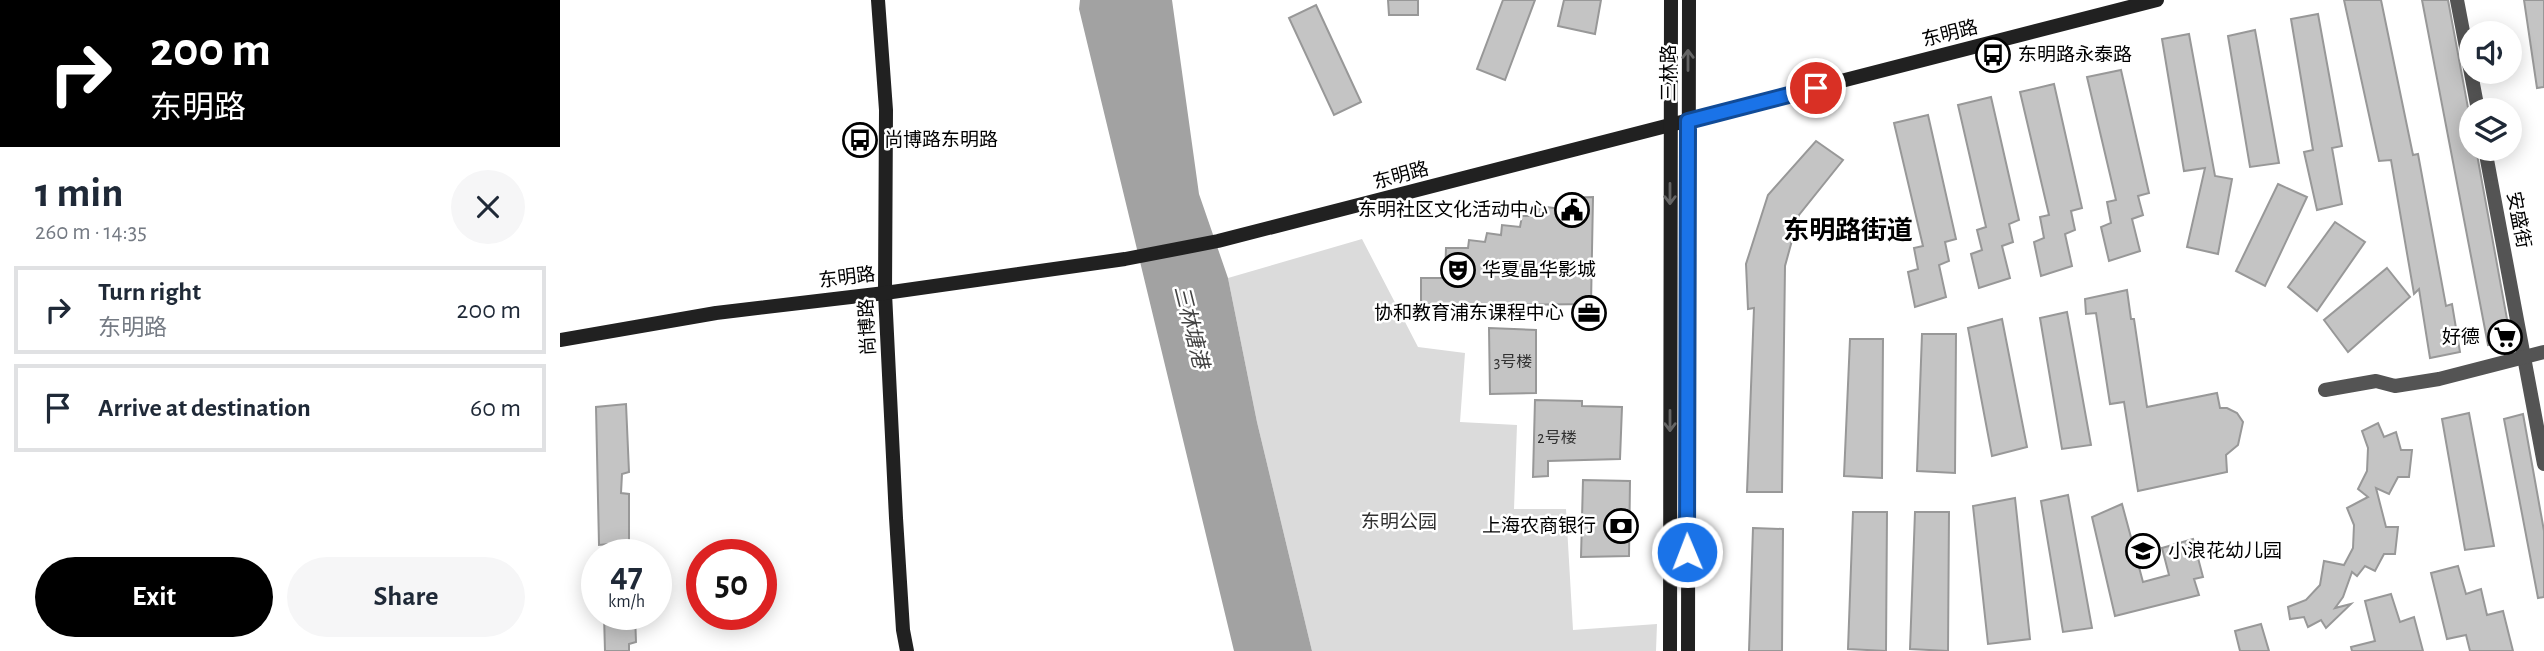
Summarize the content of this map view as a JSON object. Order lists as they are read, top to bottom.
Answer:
{
  "streets": {
    "main road": ["东明路", "三林路", "尚博路"],
    "street": ["安盛街"]
  },
  "crossings": [
    ["东明路", "三林路"],
    ["东明路", "尚博路"]
  ],
  "districts": ["东明路街道"],
  "water": ["三林塘港"],
  "parks": ["东明公园"],
  "places": {
    "bus stop": ["东明路永泰路", "尚博路东明路"],
    "public building": ["东明社区文化活动中心"],
    "theatre": ["华夏晶华影城"],
    "office": ["协和教育浦东课程中心"],
    "supermarket": ["好德"],
    "bank": ["上海农商银行"],
    "school or university": ["小浪花幼儿园"]
  },
  "house_numbers": ["3号楼", "2号楼"],
  "page": {
    "turn": ["200 m", "东明路"],
    "heading": ["1 min", "260 m · 14:35"],
    "list": [
      {
        "name": "Turn right",
        "note": "东明路",
        "value": "200 m"
      },
      {
        "name": "Arrive at destination",
        "value": "60 m"
      }
    ],
    "speed": "47 km/h",
    "limit": "50",
    "buttons": ["Exit", "Share"]
  }
}
